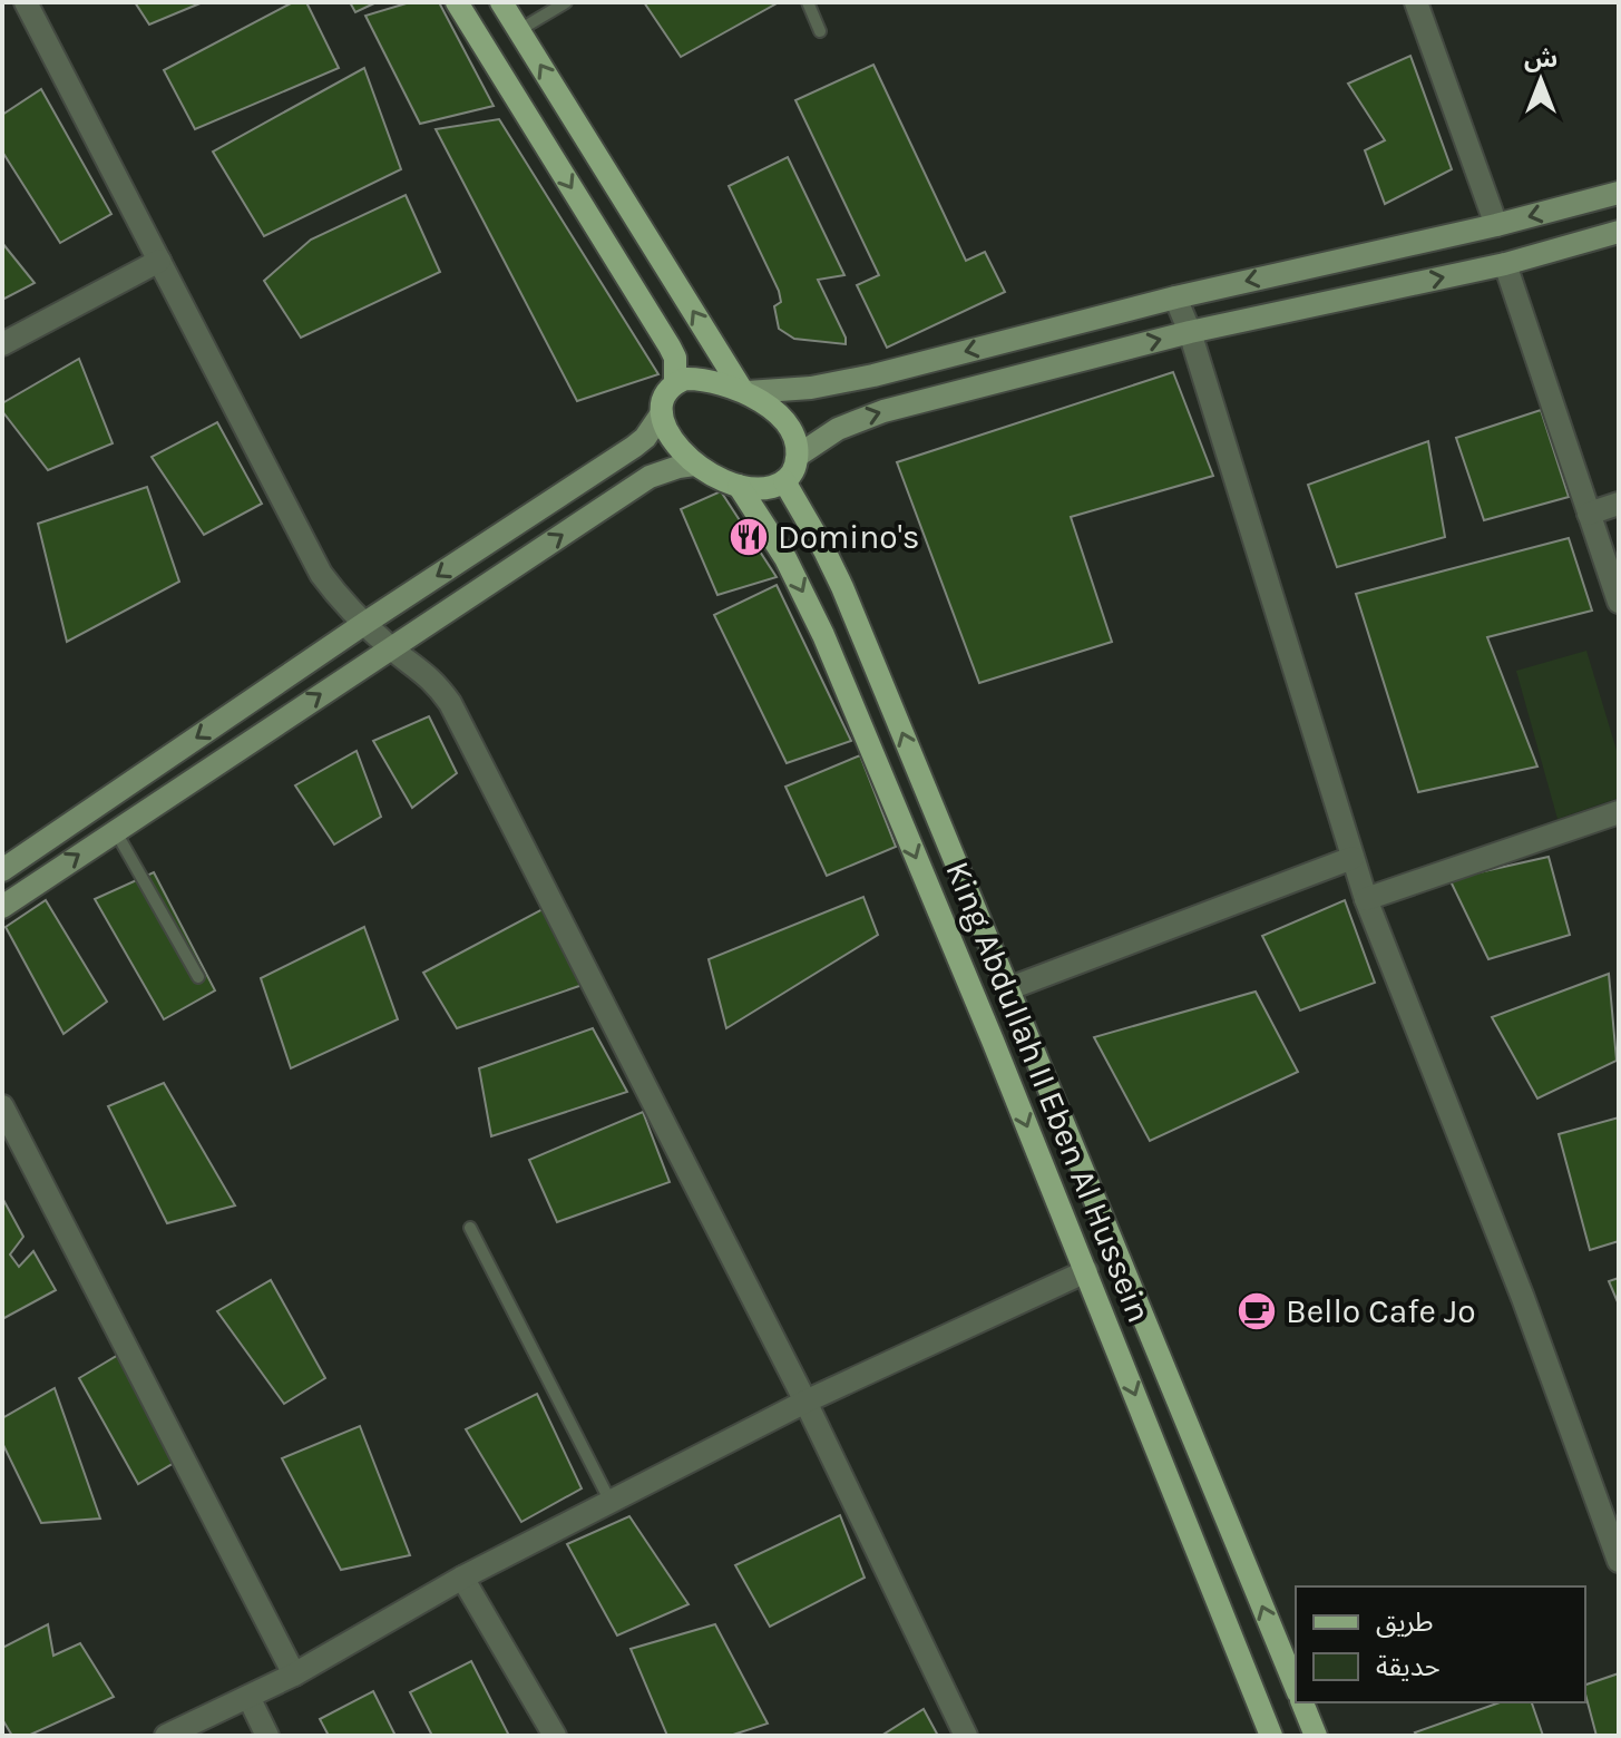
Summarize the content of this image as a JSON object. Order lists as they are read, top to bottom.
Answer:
{
  "streets": {
    "main road": ["King Abdullah II Eben Al Hussein"]
  },
  "places": {
    "restaurant": ["Domino's"],
    "cafe": ["Bello Cafe Jo"]
  },
  "legend": ["طريق", "حديقة"],
  "north": "top"
}
